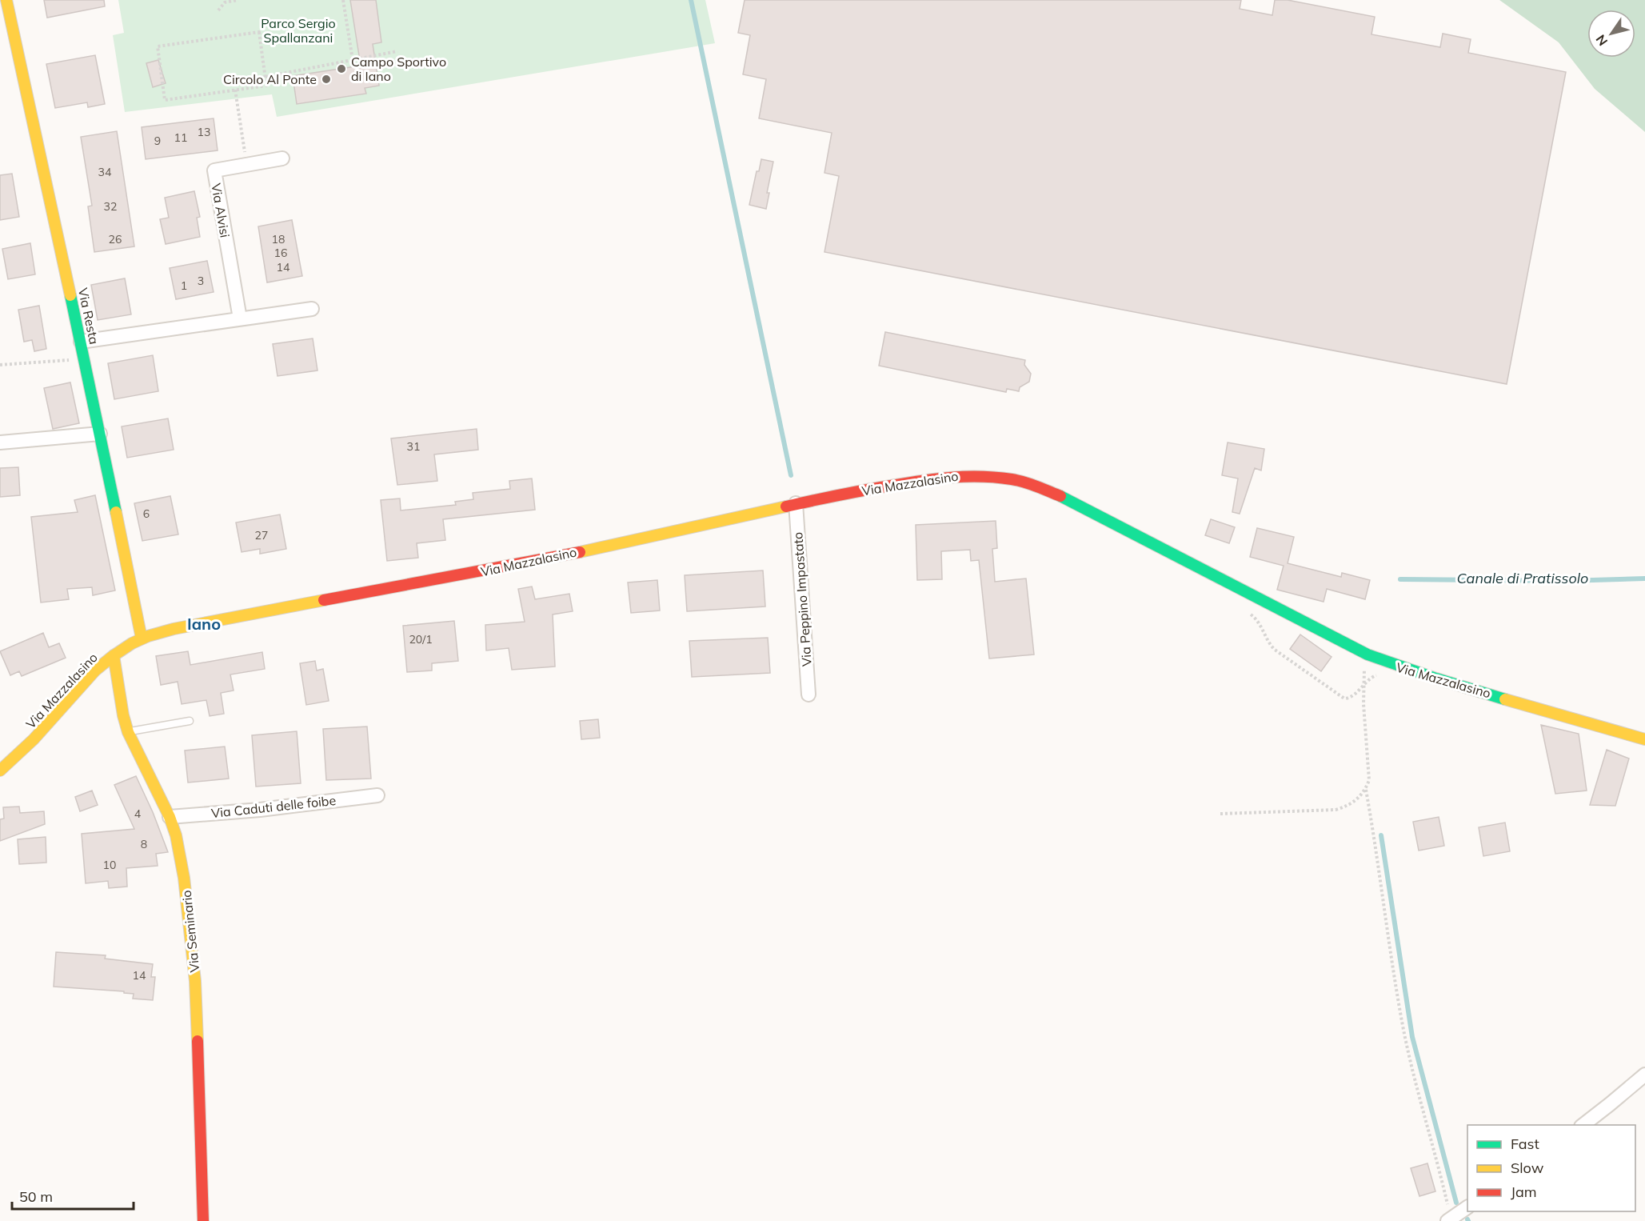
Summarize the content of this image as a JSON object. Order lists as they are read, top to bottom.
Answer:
{
  "streets": {
    "main road": ["Via Resta", "Via Mazzalasino", "Via Seminario"],
    "street": ["Via Alvisi", "Via Peppino Impastato", "Via Caduti delle foibe"]
  },
  "crossings": [
    ["Via Resta", "Via Mazzalasino"],
    ["Via Mazzalasino", "Via Peppino Impastato"],
    ["Via Mazzalasino", "Via Seminario"],
    ["Via Caduti delle foibe", "Via Seminario"]
  ],
  "districts": ["Iano"],
  "water": ["Canale di Pratissolo"],
  "parks": ["Parco Sergio Spallanzani"],
  "places": ["Campo Sportivo di Iano", "Circolo Al Ponte"],
  "house_numbers": [
    "13",
    "11",
    "9",
    "34",
    "32",
    "26",
    "18",
    "16",
    "14",
    "3",
    "1",
    "31",
    "6",
    "27",
    "20/1",
    "4",
    "8",
    "10",
    "14"
  ],
  "legend": ["Fast", "Slow", "Jam"],
  "scale_bar": "50 m",
  "north": "bottom left"
}
